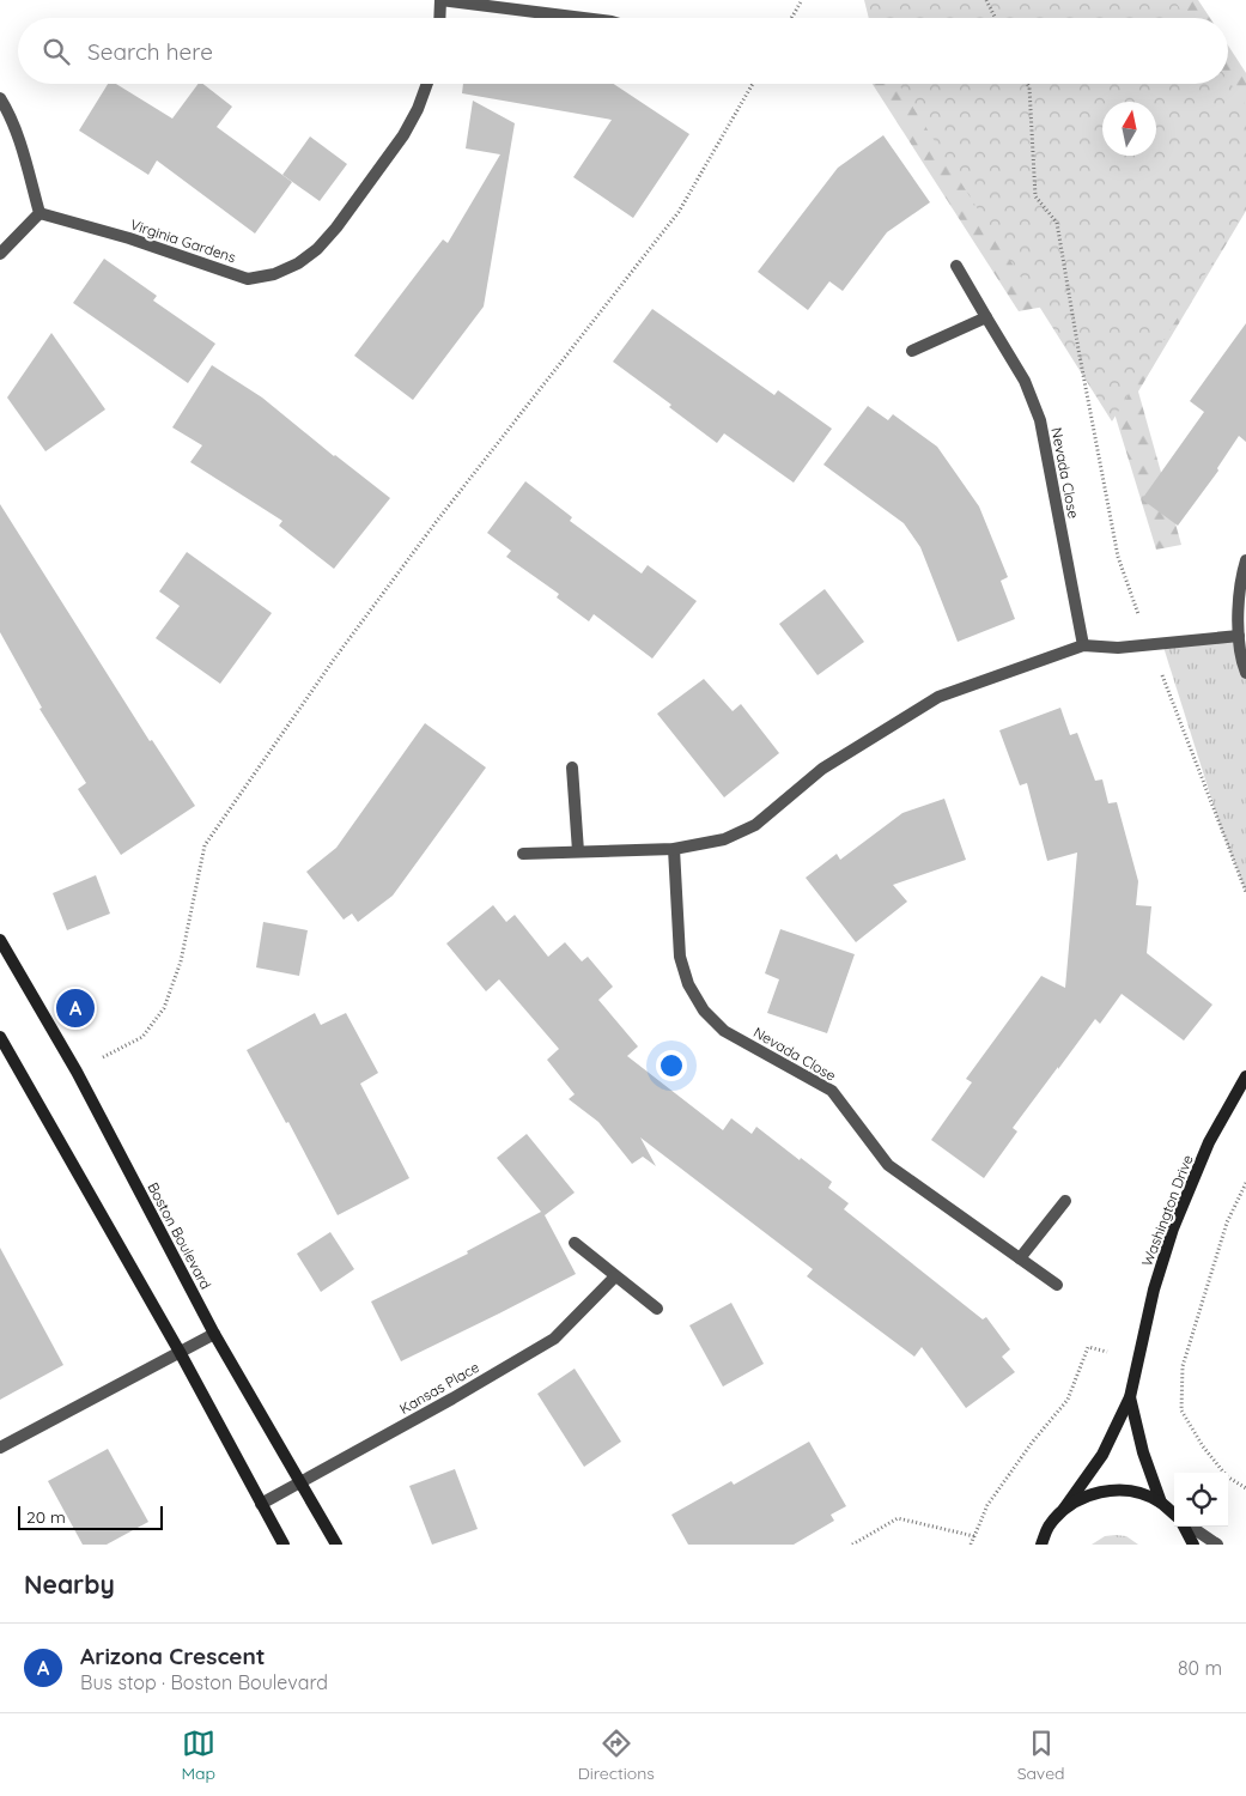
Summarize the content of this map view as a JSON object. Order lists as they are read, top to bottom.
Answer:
{
  "streets": {
    "street": [
      "Virginia Gardens",
      "Nevada Close",
      "Washington Drive",
      "Boston Boulevard",
      "Kansas Place"
    ]
  },
  "crossings": [
    ["Boston Boulevard", "Kansas Place"]
  ],
  "scale_bar": "20 m",
  "north": "top",
  "page": {
    "search": "Search here",
    "pins": "A",
    "scale": "20 m",
    "heading": "Nearby",
    "list": [
      {
        "mark": "A",
        "name": "Arizona Crescent",
        "note": "Bus stop · Boston Boulevard",
        "value": "80 m"
      }
    ],
    "nav": ["Map", "Directions", "Saved"]
  }
}
